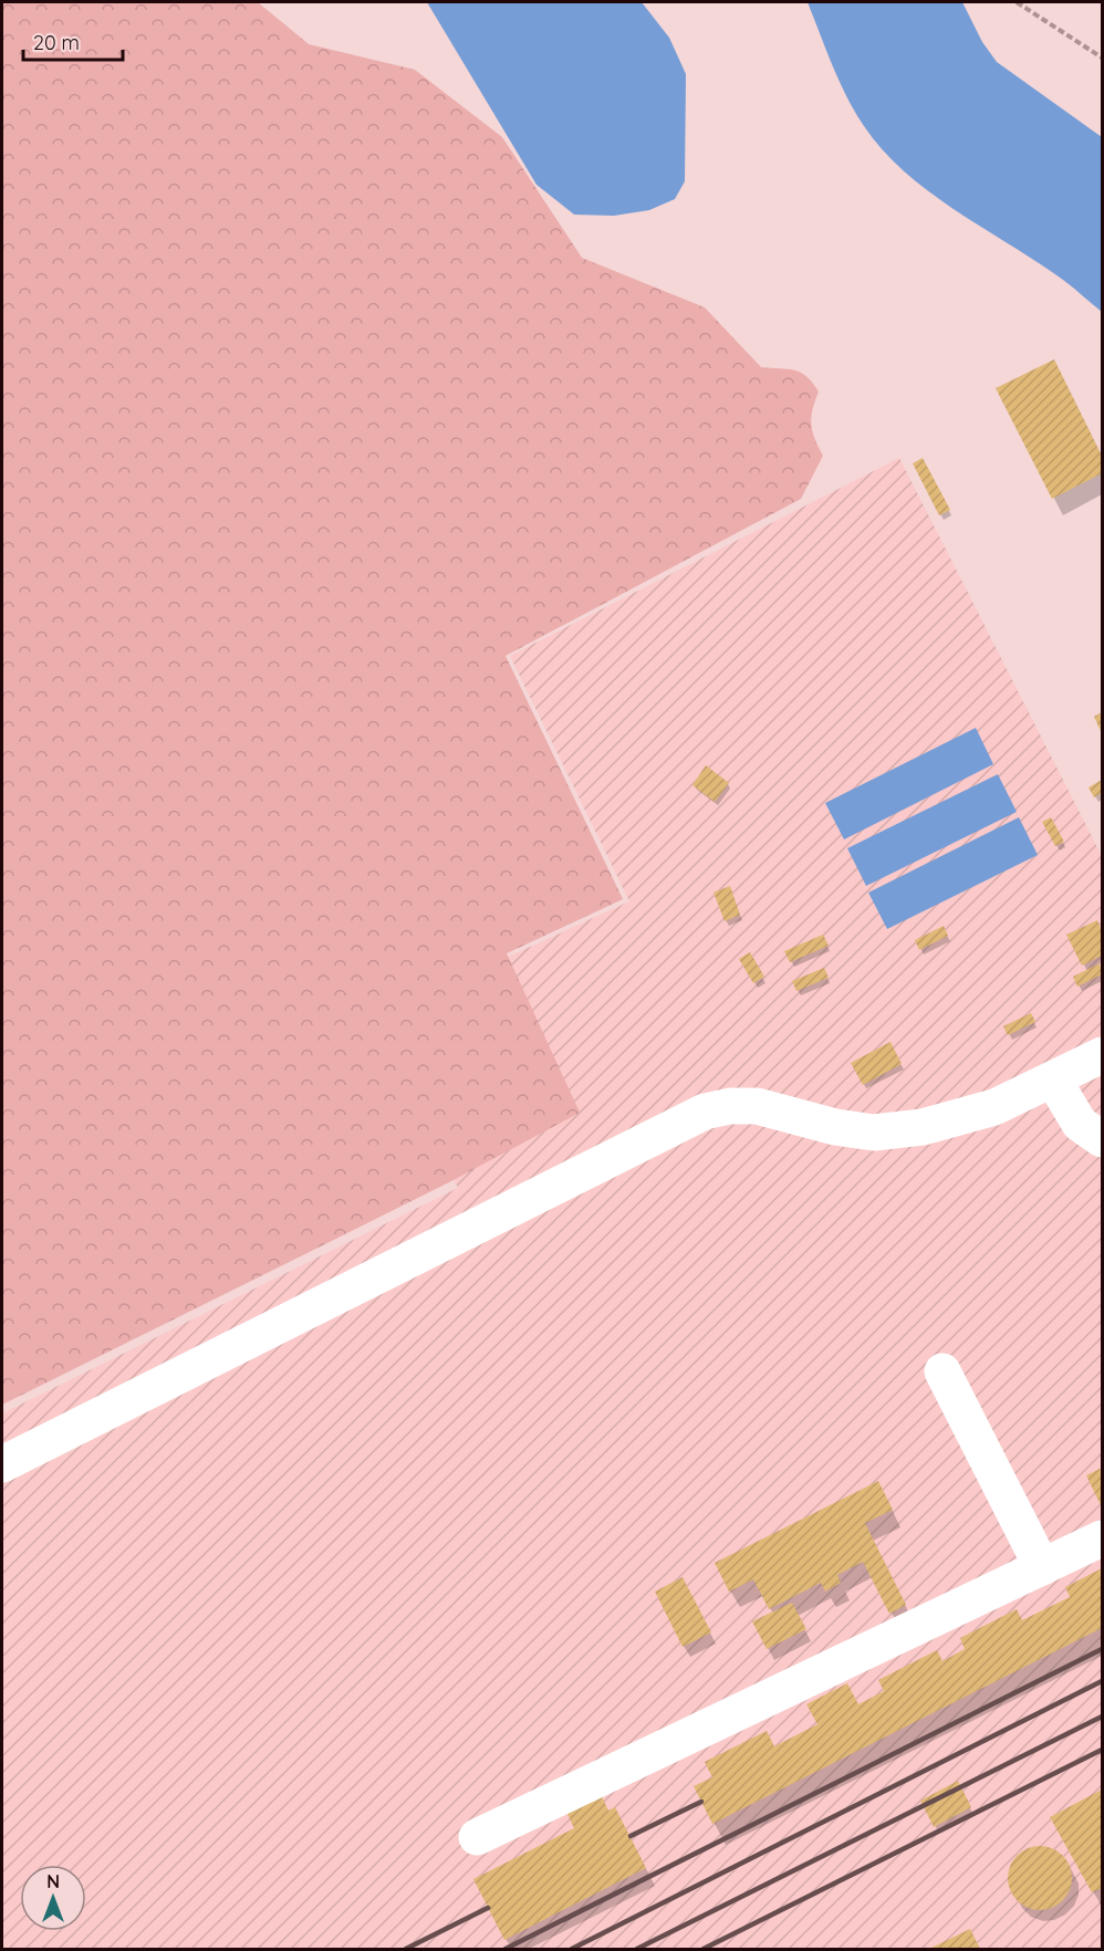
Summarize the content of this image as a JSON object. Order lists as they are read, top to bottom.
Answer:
{
  "scale_bar": "20 m",
  "north": "top"
}
